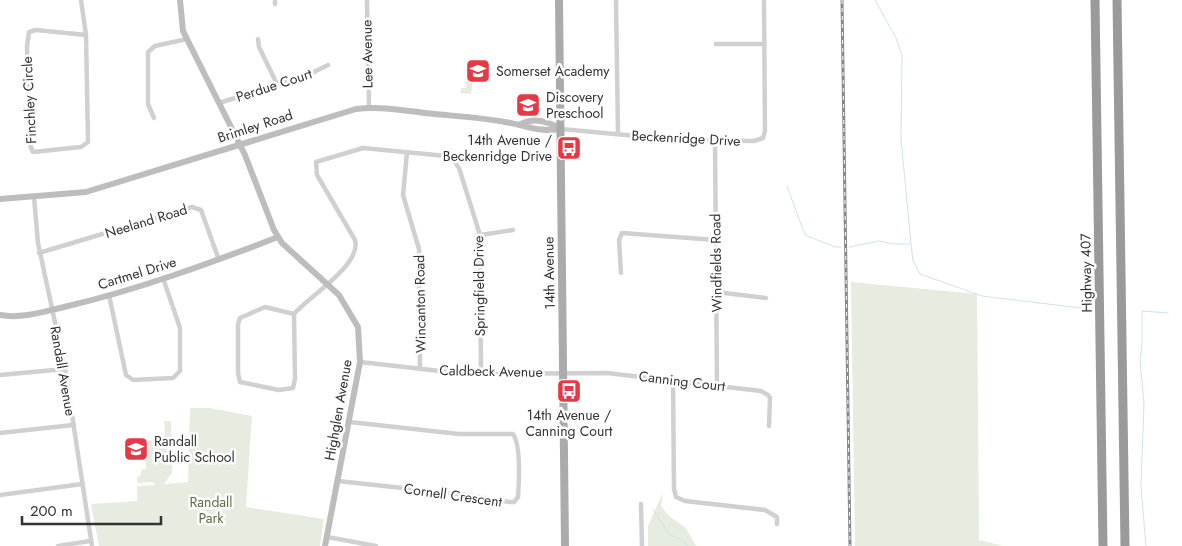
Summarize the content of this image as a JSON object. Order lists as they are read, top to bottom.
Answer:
{
  "streets": {
    "highway": ["Highway 407"],
    "main road": ["14th Avenue"],
    "street": [
      "Lee Avenue",
      "Perdue Court",
      "Finchley Circle",
      "Brimley Road",
      "Beckenridge Drive",
      "Neeland Road",
      "Windfields Road",
      "Cartmel Drive",
      "Springfield Drive",
      "Wincanton Road",
      "Randall Avenue",
      "Caldbeck Avenue",
      "Canning Court",
      "Highglen Avenue",
      "Cornell Crescent"
    ]
  },
  "crossings": [
    ["Lee Avenue", "Brimley Road"],
    ["Perdue Court", "Highglen Avenue"],
    ["Brimley Road", "Beckenridge Drive"],
    ["Brimley Road", "14th Avenue"],
    ["Brimley Road", "Randall Avenue"],
    ["Brimley Road", "Highglen Avenue"],
    ["Beckenridge Drive", "Windfields Road"],
    ["Beckenridge Drive", "14th Avenue"],
    ["Neeland Road", "Cartmel Drive"],
    ["Neeland Road", "Randall Avenue"],
    ["Windfields Road", "Canning Court"],
    ["Cartmel Drive", "Randall Avenue"],
    ["Cartmel Drive", "Highglen Avenue"],
    ["14th Avenue", "Caldbeck Avenue"],
    ["14th Avenue", "Canning Court"],
    ["Springfield Drive", "Wincanton Road"],
    ["Springfield Drive", "Caldbeck Avenue"],
    ["Springfield Drive", "Highglen Avenue"],
    ["Wincanton Road", "Caldbeck Avenue"],
    ["Caldbeck Avenue", "Canning Court"],
    ["Caldbeck Avenue", "Highglen Avenue"],
    ["Highglen Avenue", "Cornell Crescent"]
  ],
  "parks": ["Randall Park"],
  "places": {
    "school or university": ["Somerset Academy", "Discovery Preschool", "Randall Public School"],
    "bus stop": ["14th Avenue / Beckenridge Drive", "14th Avenue / Canning Court"]
  },
  "scale_bar": "200 m"
}
